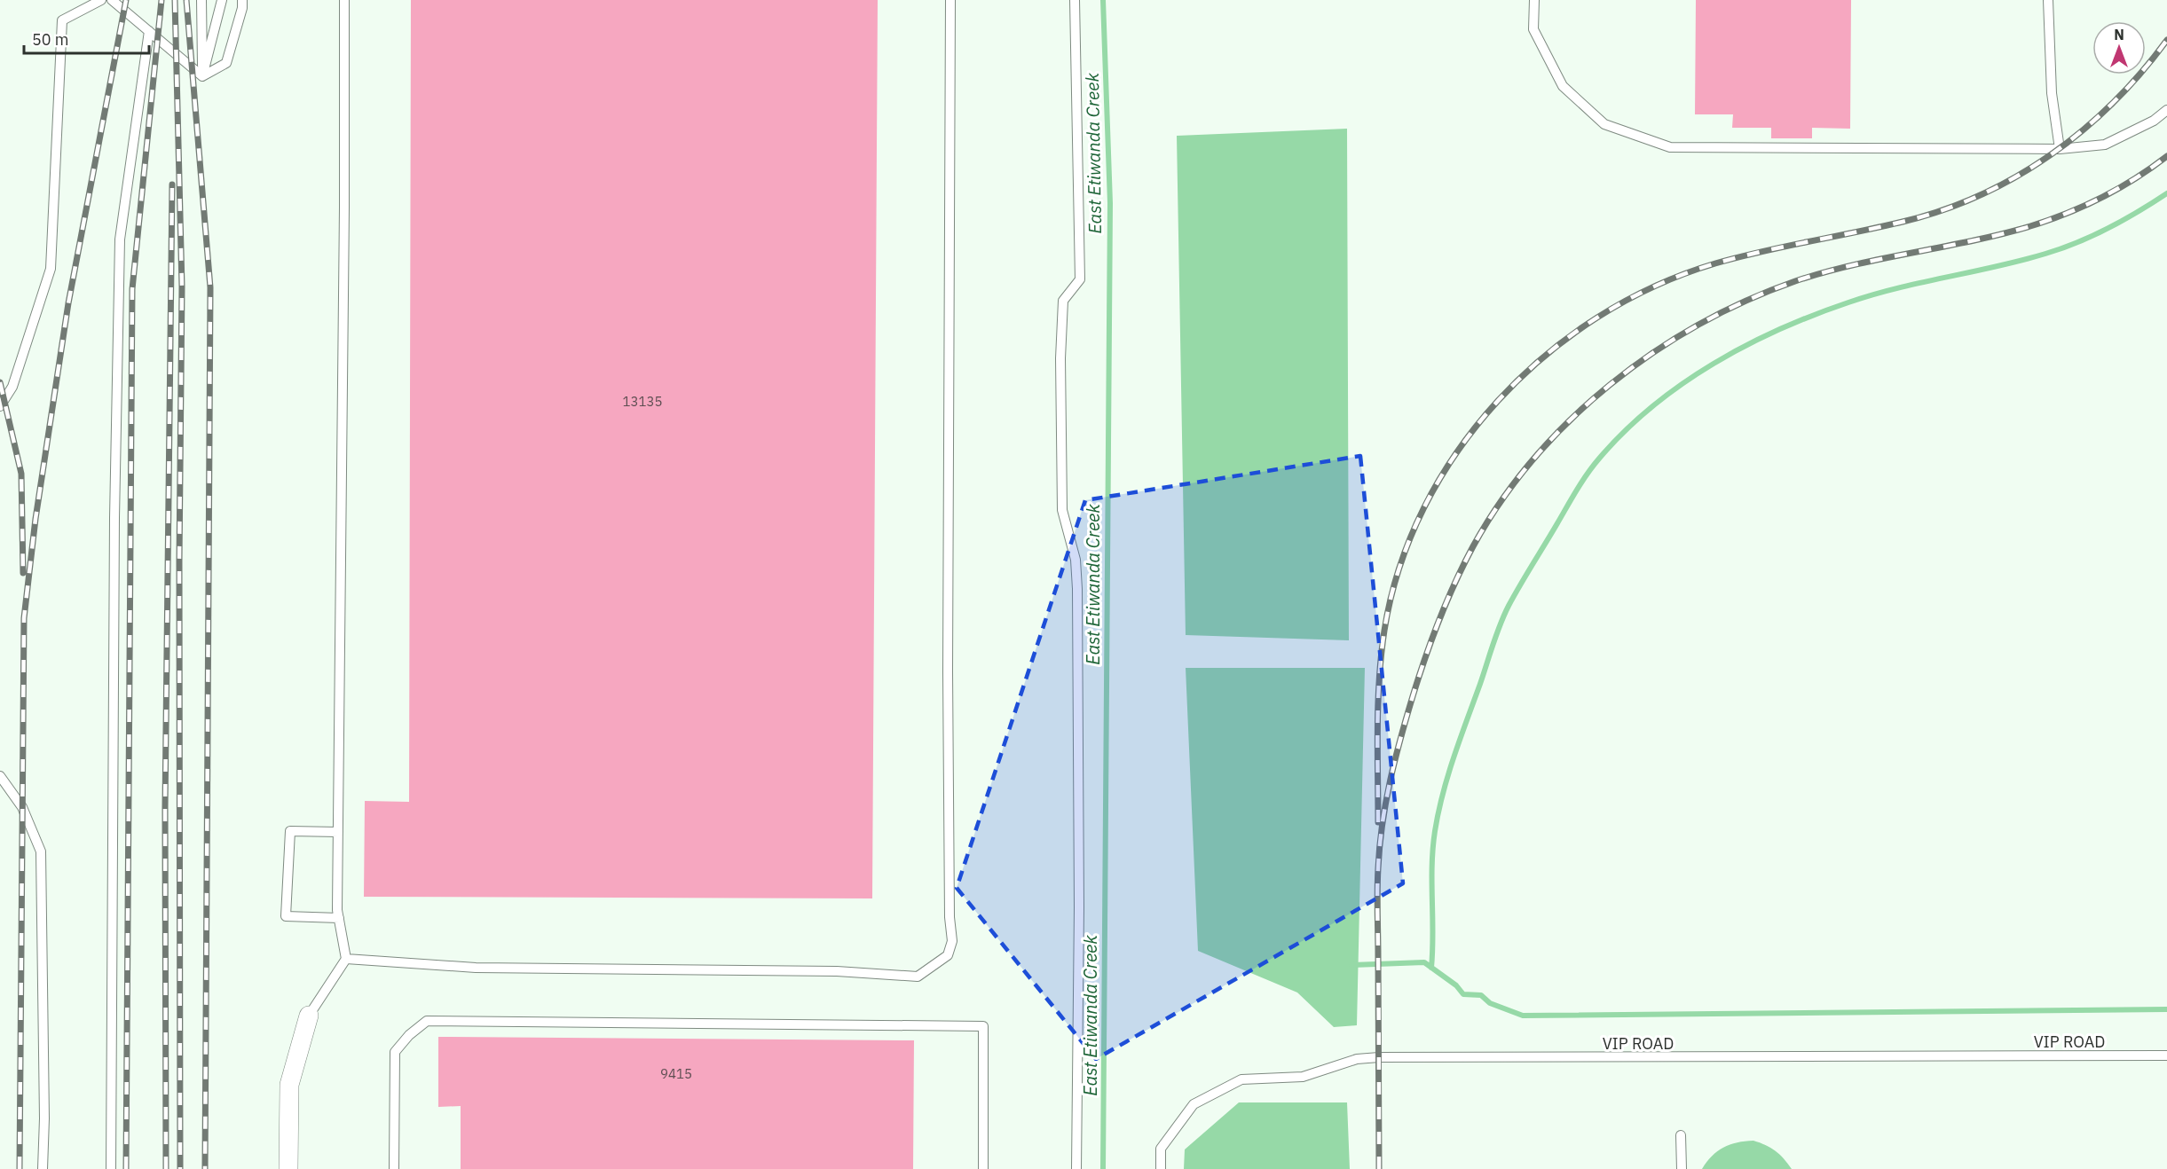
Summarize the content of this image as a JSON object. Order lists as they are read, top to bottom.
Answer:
{
  "streets": {
    "lane": ["VIP ROAD"]
  },
  "water": ["East Etiwanda Creek"],
  "house_numbers": ["13135", "9415"],
  "scale_bar": "50 m",
  "north": "top"
}
